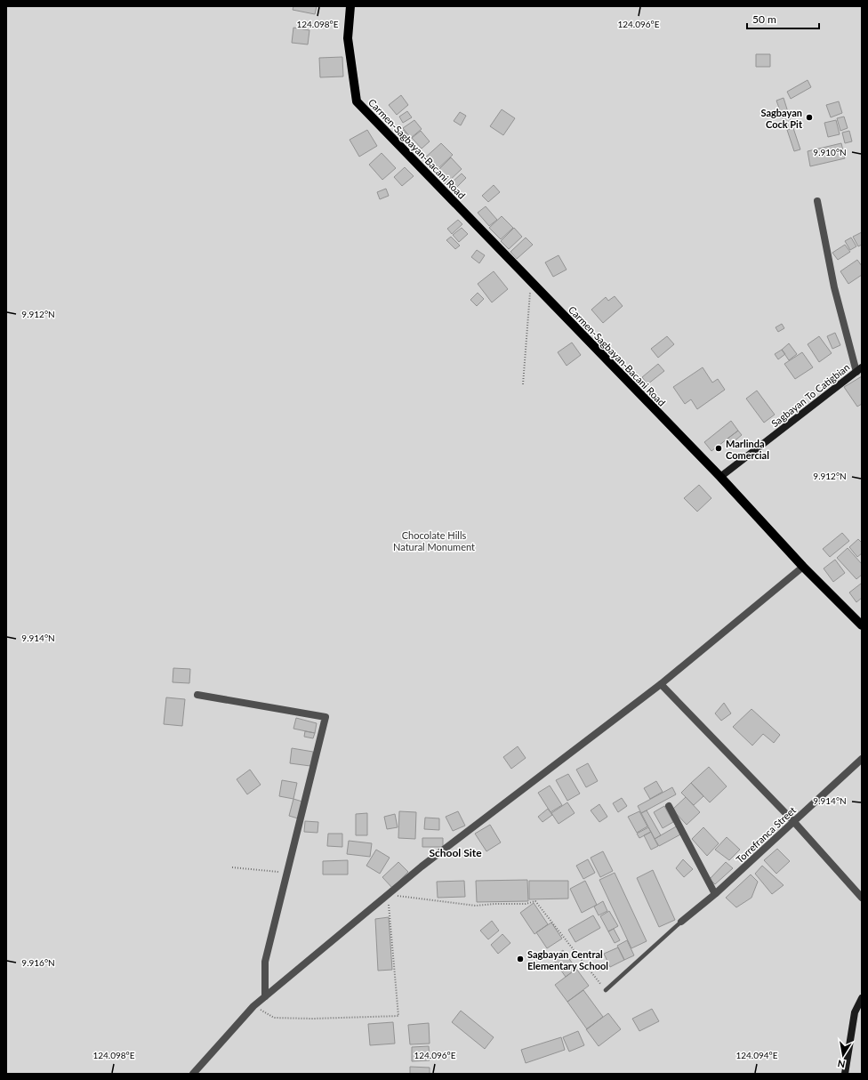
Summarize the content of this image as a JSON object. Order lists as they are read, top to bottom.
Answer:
{
  "streets": {
    "main road": ["Carmen-Sagbayan-Bacani Road", "Sagbayan To Catigbian"],
    "street": ["Torrefranca Street"]
  },
  "crossings": [
    ["Carmen-Sagbayan-Bacani Road", "Sagbayan To Catigbian"]
  ],
  "districts": ["School Site"],
  "parks": ["Chocolate Hills Natural Monument"],
  "places": ["Sagbayan Cock Pit", "Marlinda Comercial", "Sagbayan Central Elementary School"],
  "scale_bar": "50 m",
  "north": "bottom",
  "coordinates": [
    "124.098°E",
    "124.096°E",
    "9.910°N",
    "9.912°N",
    "9.914°N",
    "9.916°N",
    "124.094°E"
  ]
}
